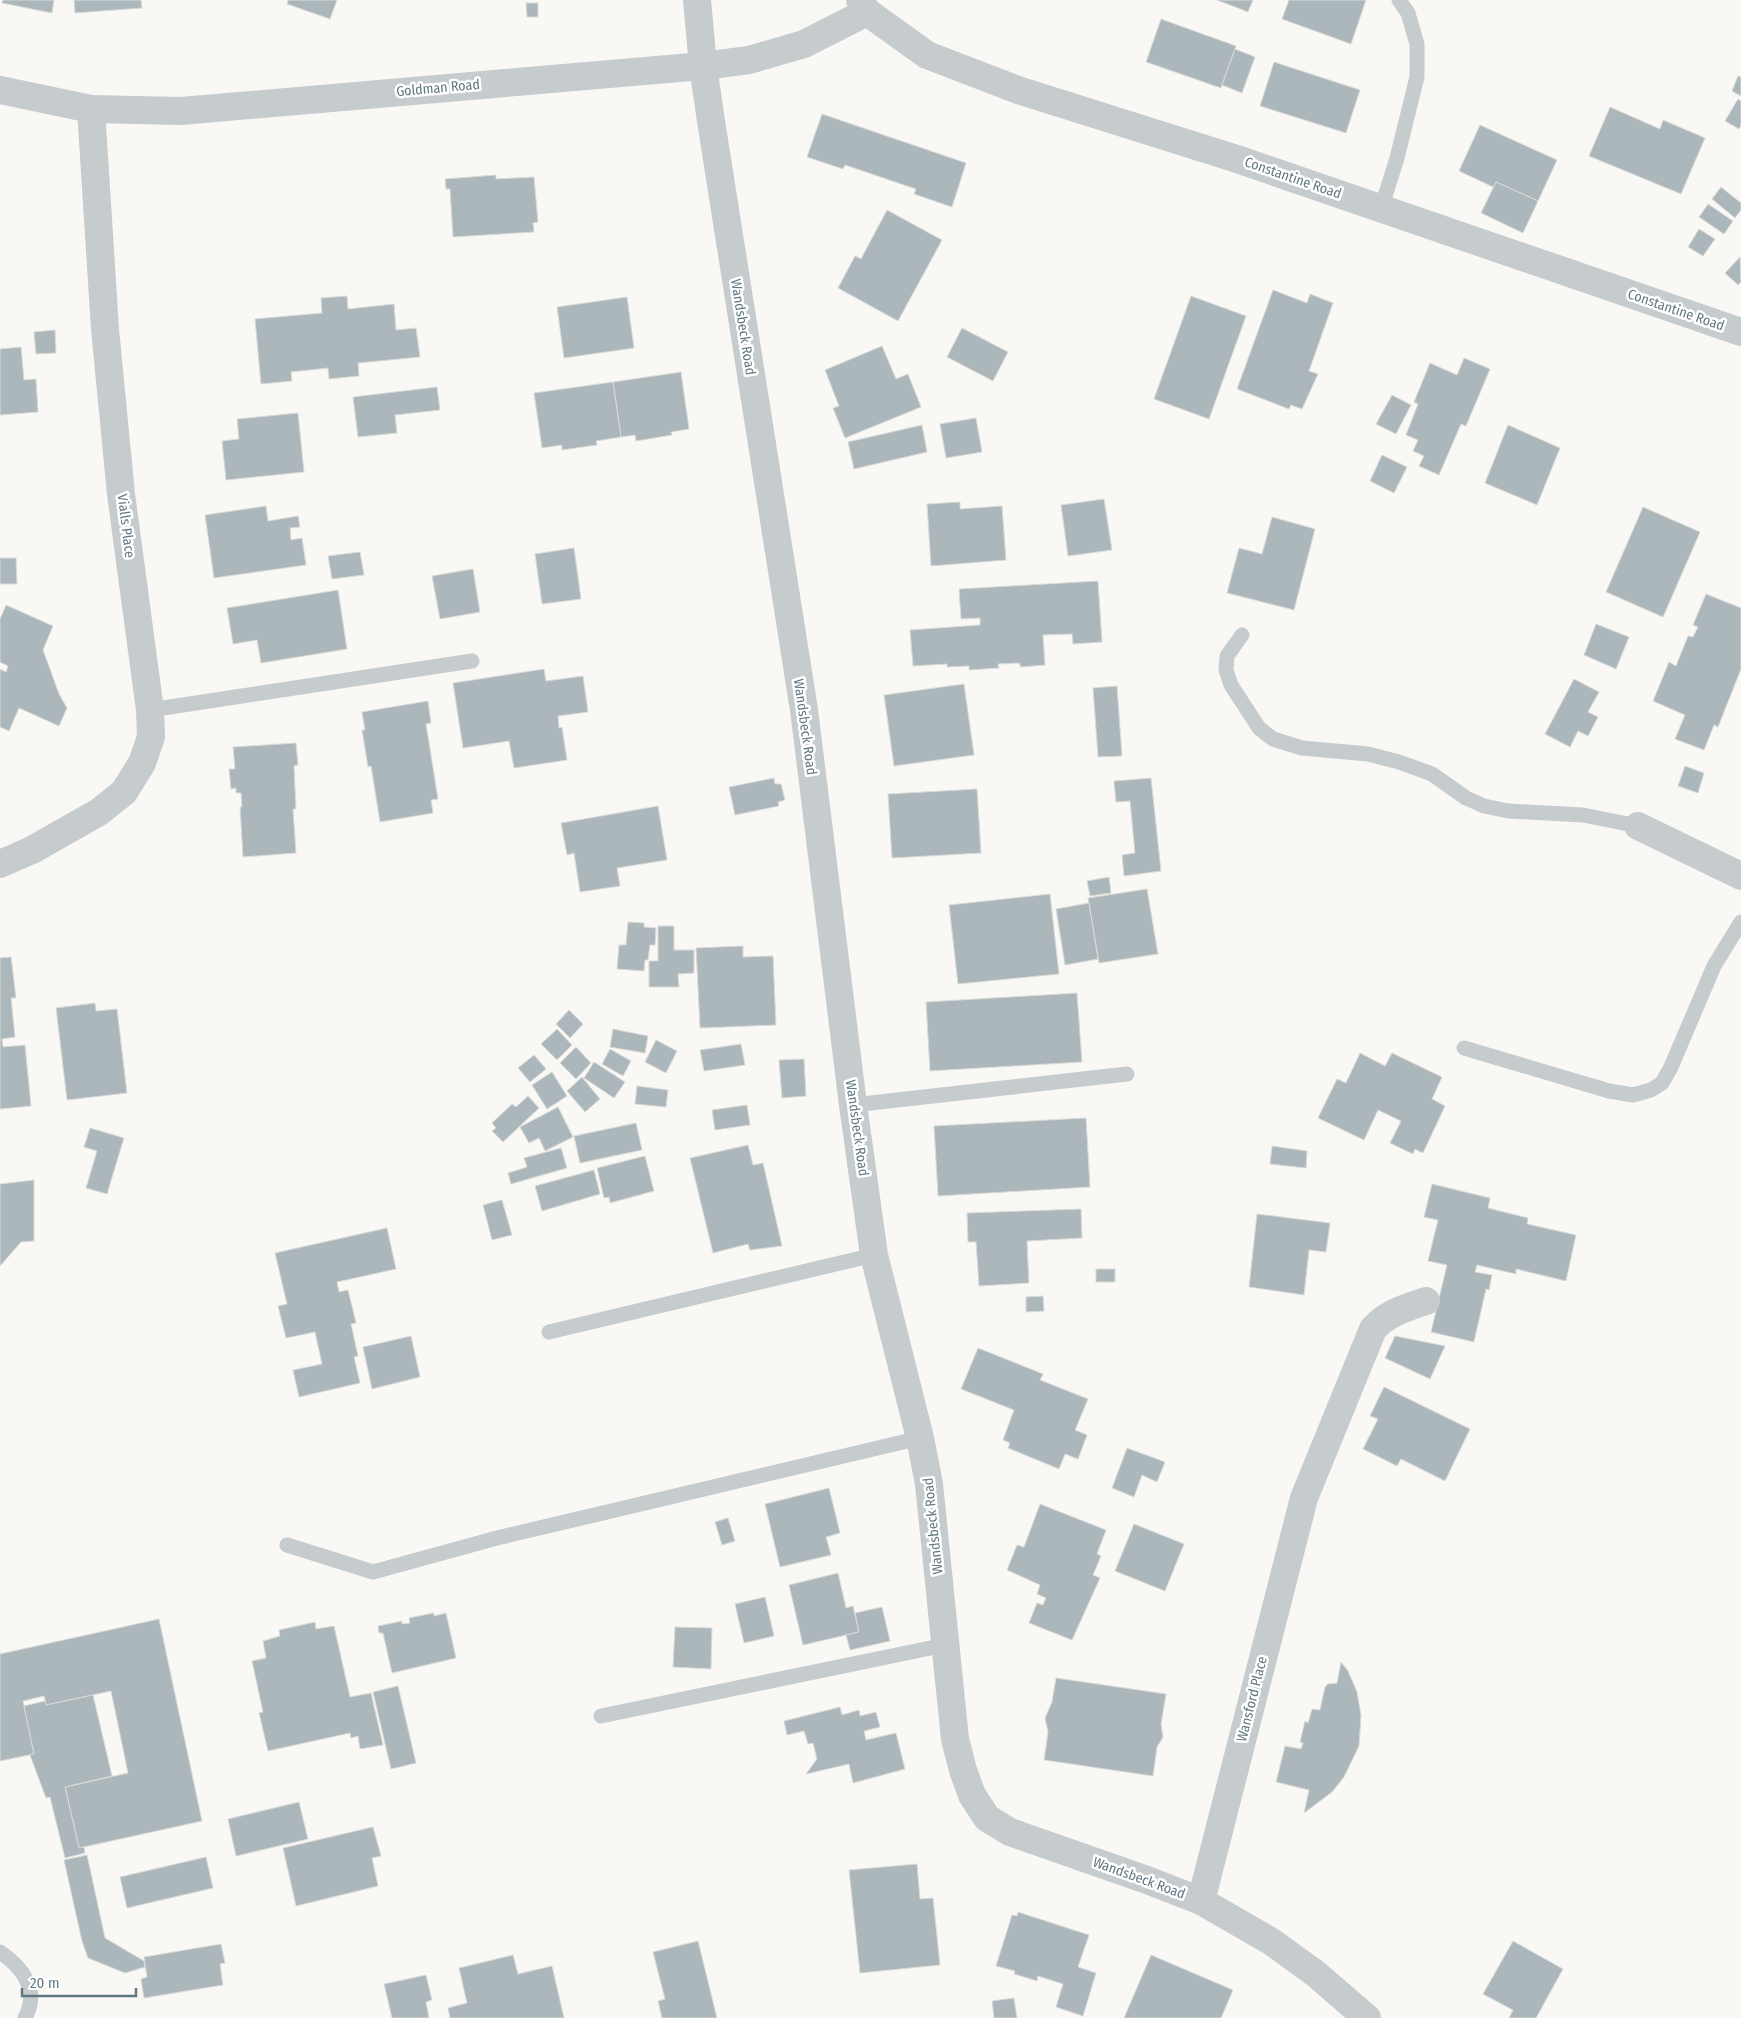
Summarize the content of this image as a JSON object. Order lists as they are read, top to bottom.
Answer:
{
  "streets": {
    "street": [
      "Goldman Road",
      "Constantine Road",
      "Wandsbeck Road",
      "Vialls Place",
      "Wansford Place"
    ]
  },
  "crossings": [
    ["Goldman Road", "Constantine Road"],
    ["Goldman Road", "Wandsbeck Road"],
    ["Goldman Road", "Vialls Place"],
    ["Wandsbeck Road", "Wansford Place"]
  ],
  "scale_bar": "20 m"
}
